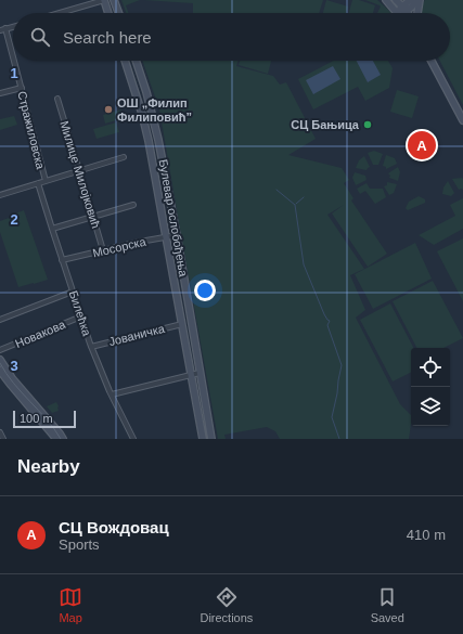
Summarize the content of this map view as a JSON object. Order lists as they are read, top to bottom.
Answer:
{
  "streets": {
    "main road": ["Булевар ослобођења"],
    "street": [
      "Стражиловска",
      "Милице Милојковић",
      "Мосорска",
      "Билећка",
      "Новакова",
      "Јованичка"
    ]
  },
  "crossings": [
    ["Милице Милојковић", "Мосорска"],
    ["Булевар ослобођења", "Мосорска"],
    ["Булевар ослобођења", "Јованичка"],
    ["Мосорска", "Билећка"],
    ["Билећка", "Новакова"],
    ["Билећка", "Јованичка"]
  ],
  "places": ["ОШ „Филип Филиповић”", "СЦ Бањица"],
  "scale_bar": "100 m",
  "page": {
    "search": "Search here",
    "pins": "A",
    "scale": "100 m",
    "heading": "Nearby",
    "list": [
      {
        "mark": "A",
        "name": "СЦ Вождовац",
        "note": "Sports",
        "value": "410 m"
      }
    ],
    "nav": ["Map", "Directions", "Saved"]
  },
  "grid": {
    "rows": ["1", "2", "3"]
  }
}
